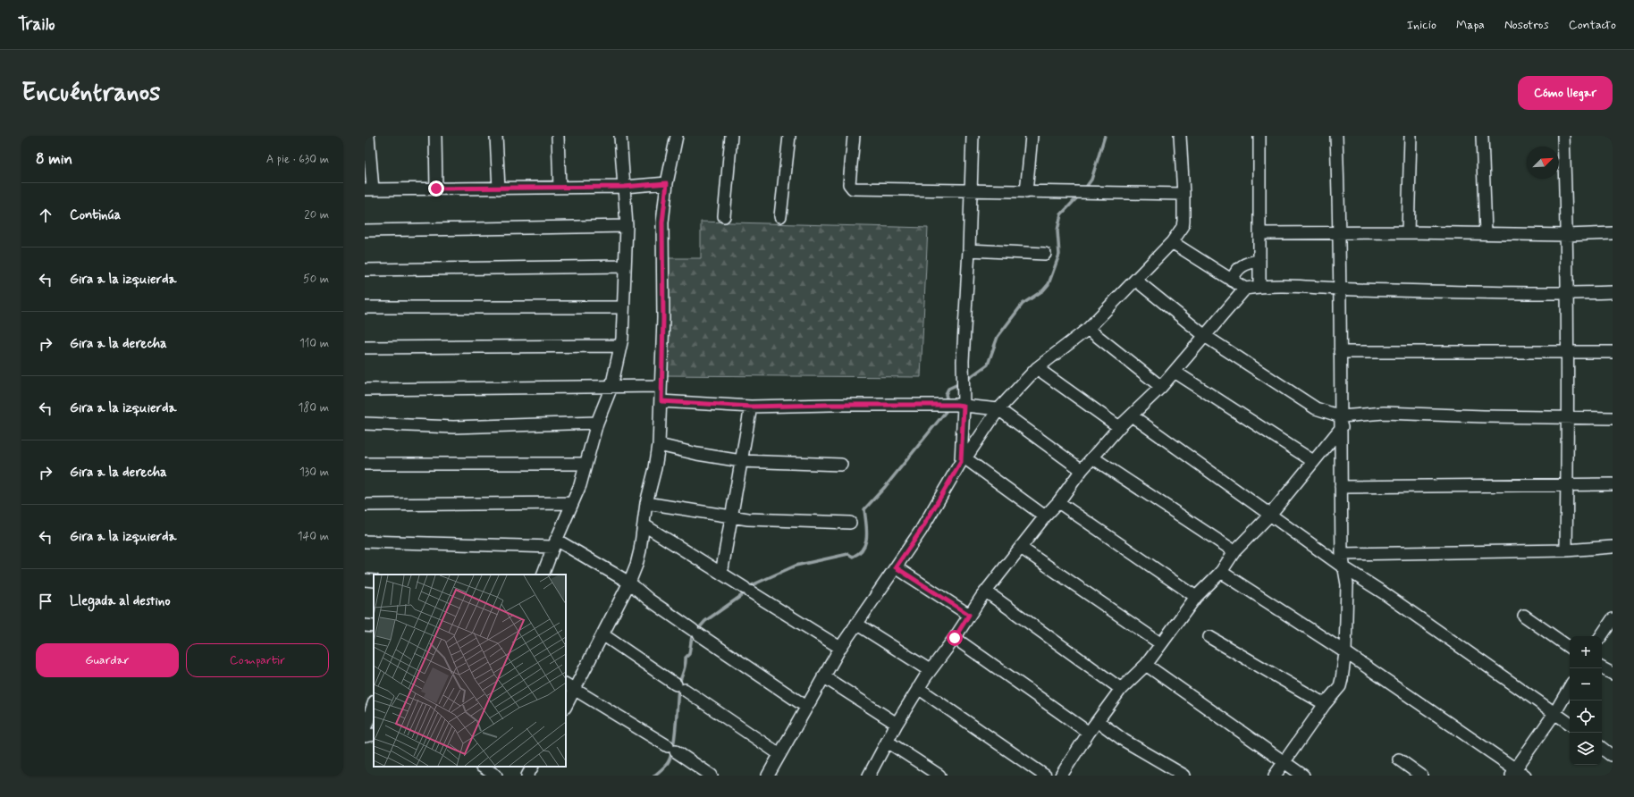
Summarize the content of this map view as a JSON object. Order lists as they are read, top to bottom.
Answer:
{
  "north": "top right",
  "page": {
    "header": "Trailo",
    "nav": [
      "Inicio",
      "Mapa",
      "Nosotros",
      "Contacto"
    ],
    "buttons": [
      "Cómo llegar",
      ["Guardar", "Compartir"]
    ],
    "title": "Encuéntranos",
    "heading": ["8 min", "A pie · 630 m"],
    "list": [
      ["Continúa", "20 m"],
      ["Gira a la izquierda", "50 m"],
      ["Gira a la derecha", "110 m"],
      ["Gira a la izquierda", "180 m"],
      ["Gira a la derecha", "130 m"],
      ["Gira a la izquierda", "140 m"],
      "Llegada al destino"
    ],
    "map_buttons": ["+", "−"]
  }
}
